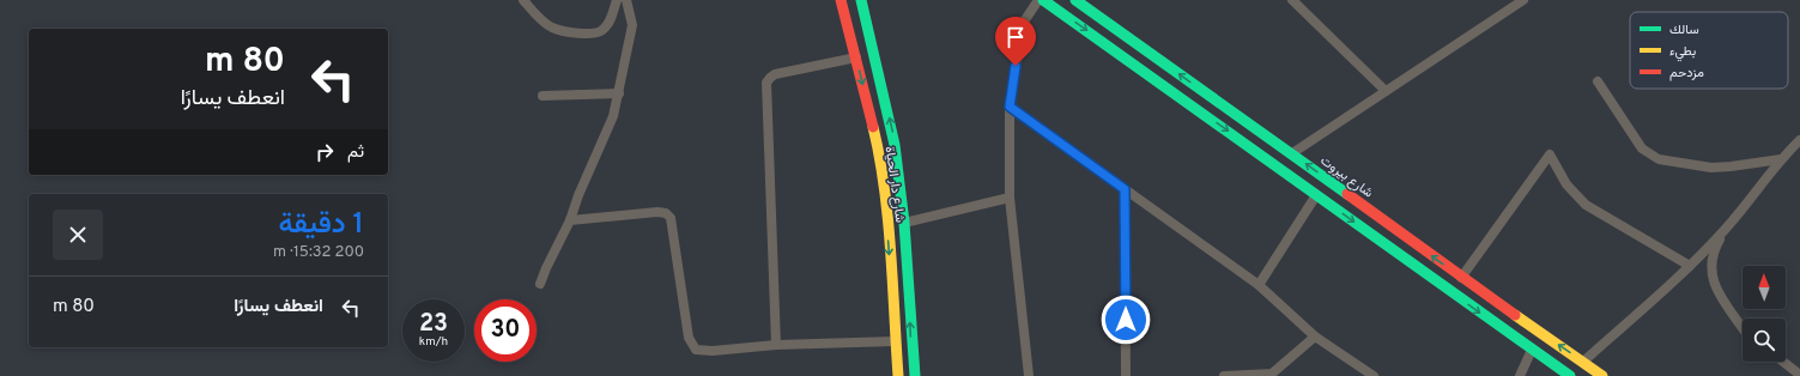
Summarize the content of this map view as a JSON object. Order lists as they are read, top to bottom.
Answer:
{
  "streets": {
    "main road": ["شارع بيروت", "شارع دار الحياة"]
  },
  "legend": ["سالك", "بطيء", "مزدحم"],
  "north": "top",
  "page": {
    "turn": ["80 m", "انعطف يسارًا"],
    "then": "ثم",
    "heading": ["1 دقيقة", "200 m · 15:32"],
    "list": [
      {
        "name": "انعطف يسارًا",
        "value": "80 m"
      }
    ],
    "speed": "23 km/h",
    "limit": "30"
  }
}
